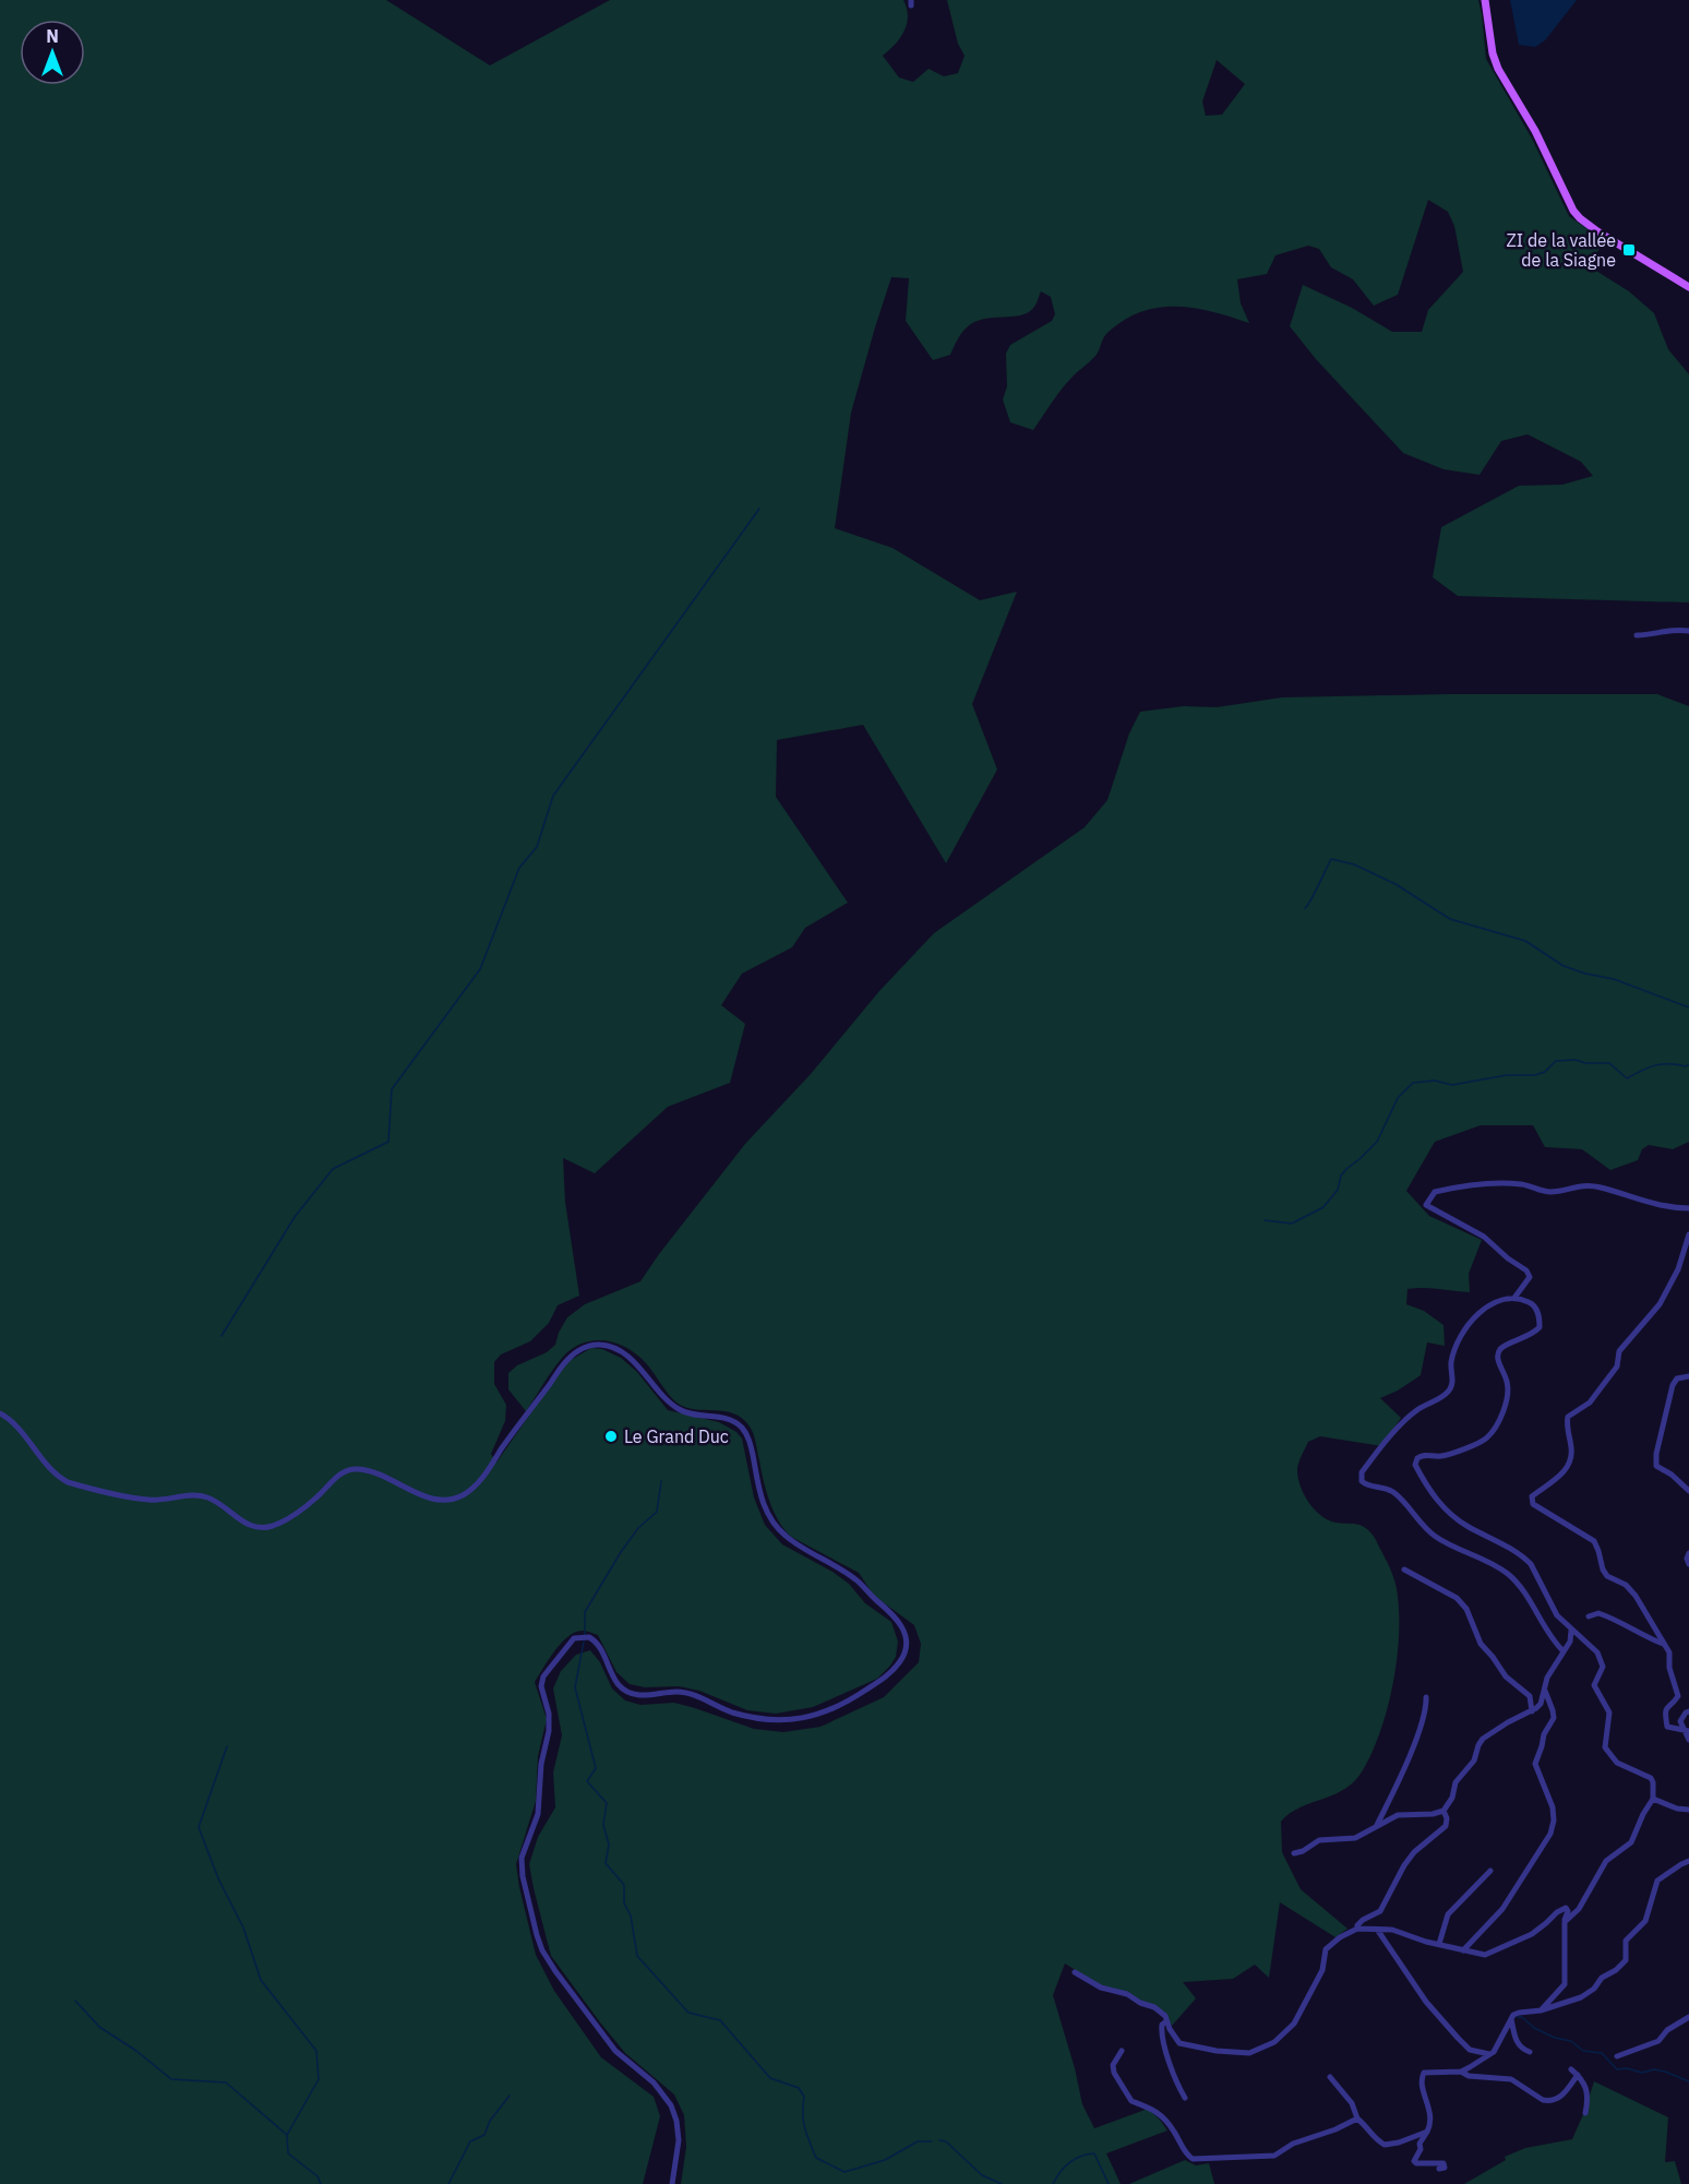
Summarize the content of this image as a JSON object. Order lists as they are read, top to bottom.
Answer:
{
  "places": {
    "transit": ["ZI de la vallée de la Siagne"],
    "other": ["Le Grand Duc"]
  },
  "north": "top"
}
